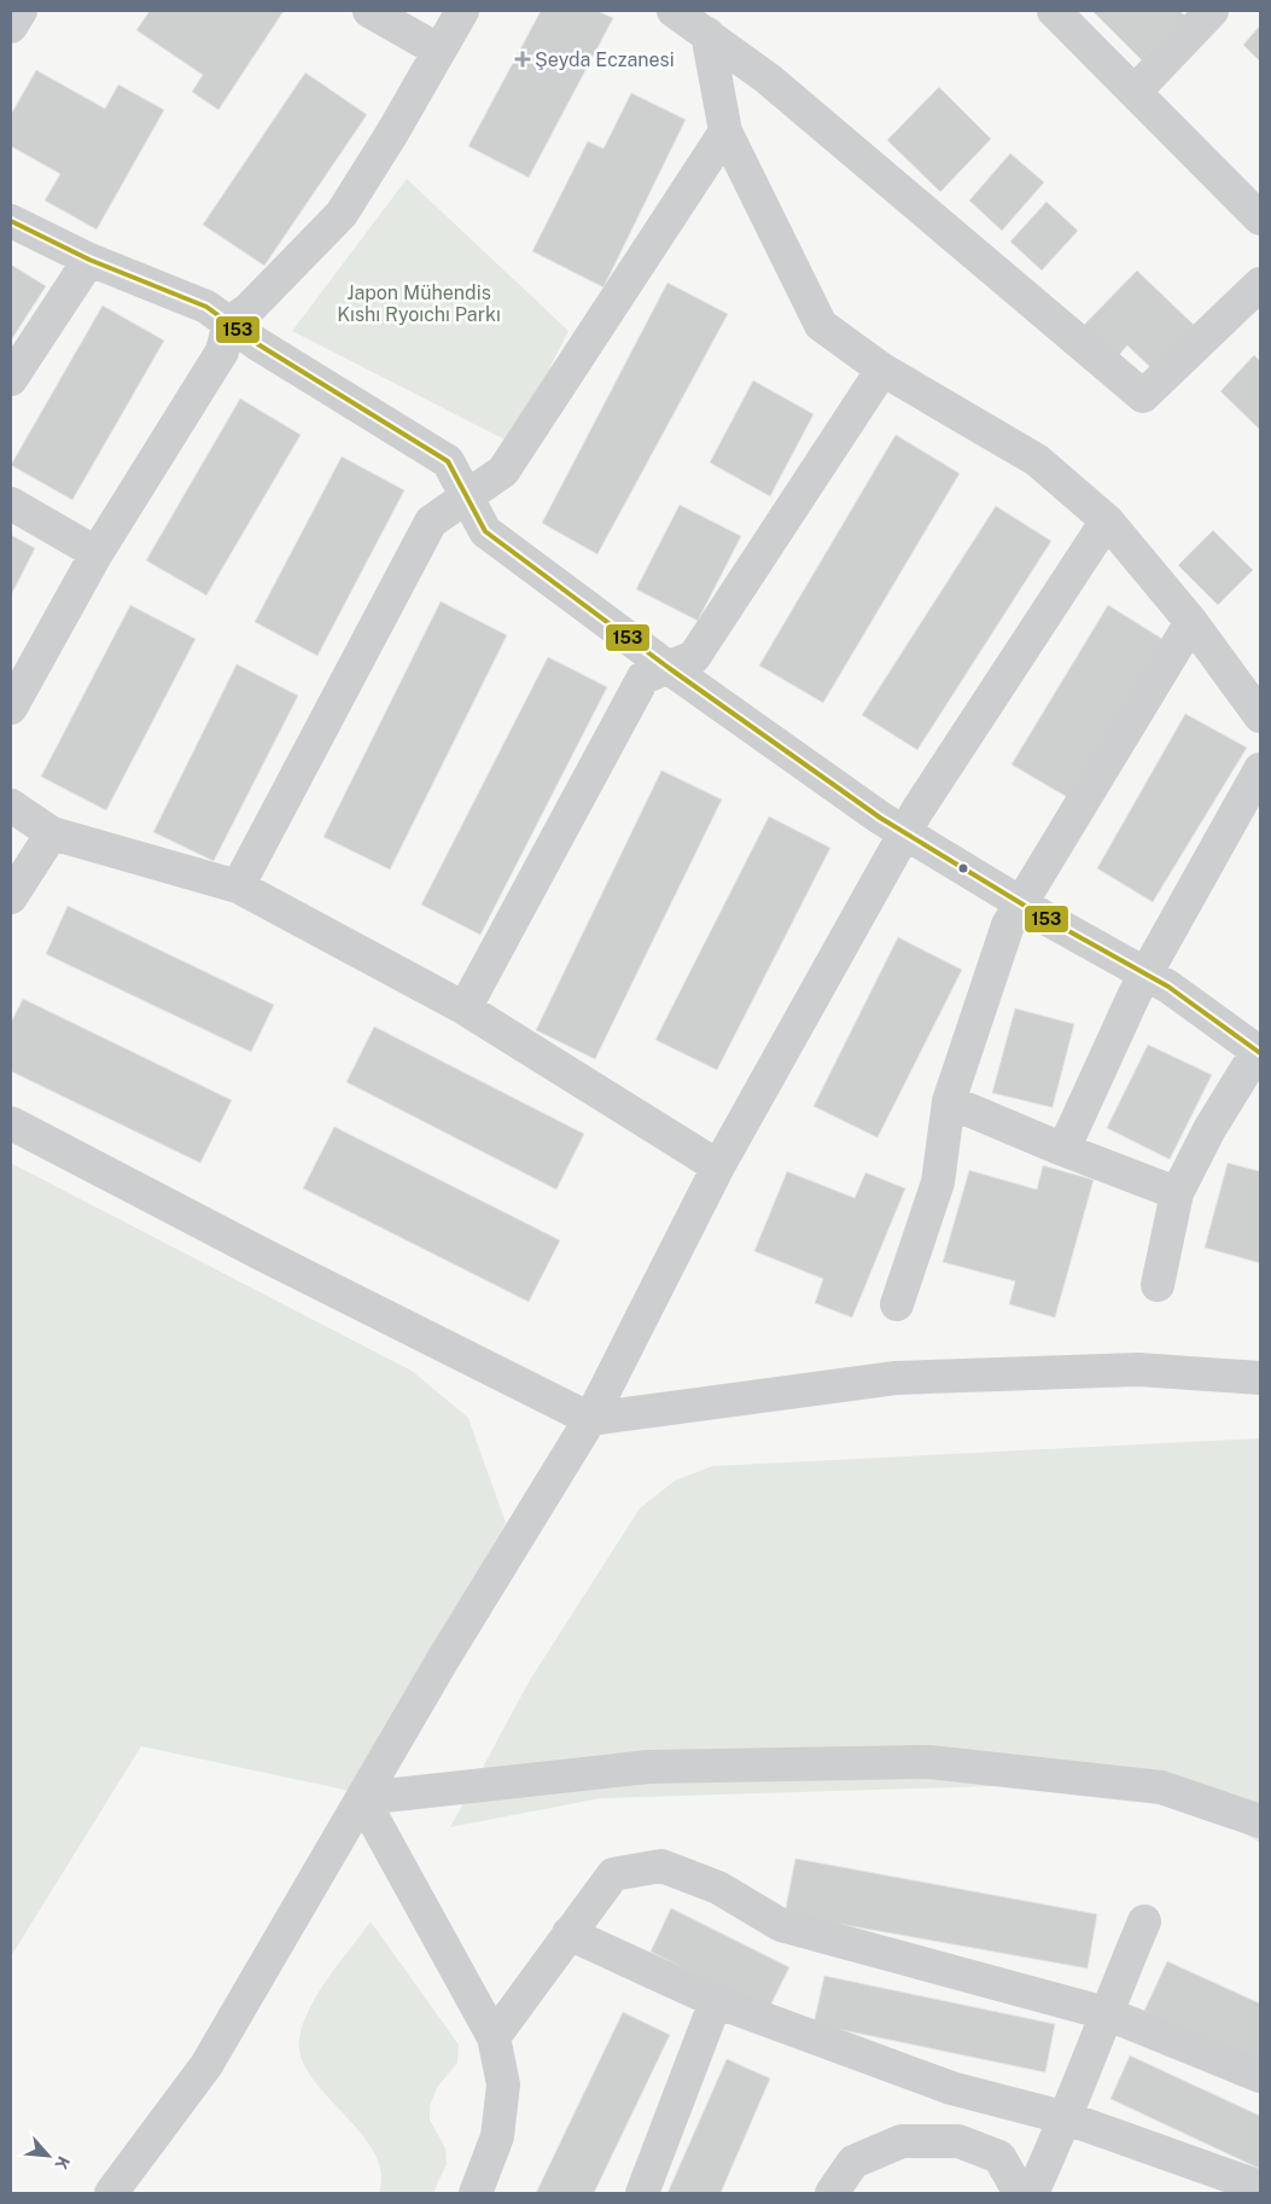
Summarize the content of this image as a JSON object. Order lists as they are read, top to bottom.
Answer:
{
  "parks": ["Japon Mühendis Kıshı Ryoıchı Parkı"],
  "places": {
    "health": ["Şeyda Eczanesi"]
  },
  "lines": ["transit line 153"],
  "north": "bottom right"
}
